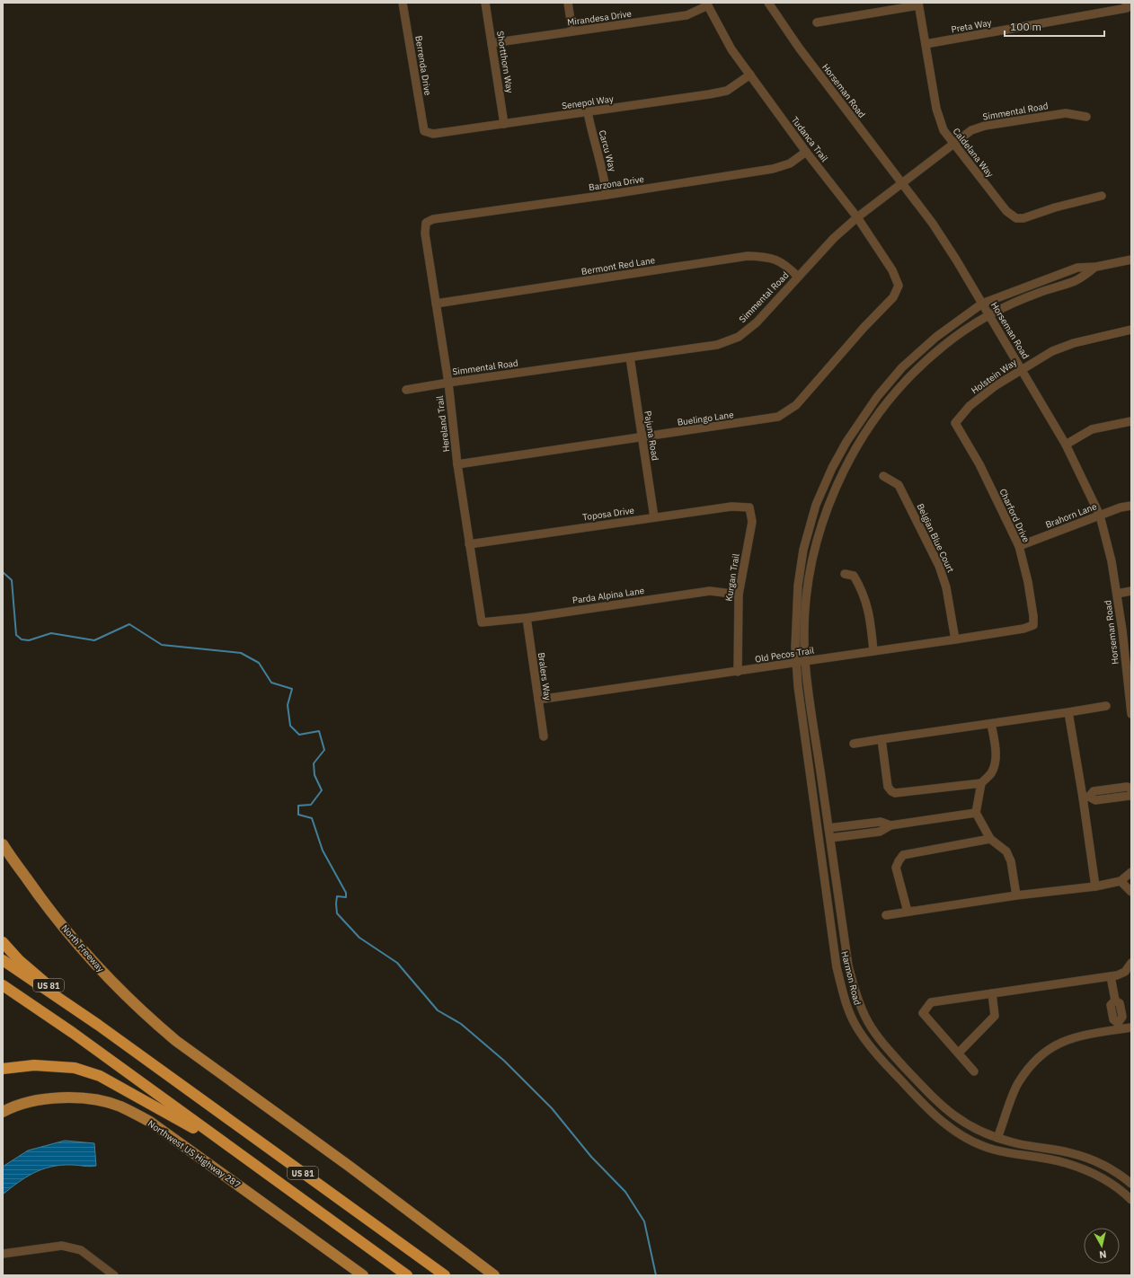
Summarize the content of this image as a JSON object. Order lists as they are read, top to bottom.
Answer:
{
  "streets": {
    "highway": ["US 81"],
    "main road": ["North Freeway", "Northwest US Highway 287"],
    "street": [
      "Mirandesa Drive",
      "Preta Way",
      "Shortthorn Way",
      "Berrenda Drive",
      "Horseman Road",
      "Senepol Way",
      "Simmental Road",
      "Tudanca Trail",
      "Carcu Way",
      "Caldelana Way",
      "Barzona Drive",
      "Bermont Red Lane",
      "Holstein Way",
      "Buelingo Lane",
      "Hereland Trail",
      "Pajuna Road",
      "Toposa Drive",
      "Charford Drive",
      "Brahorn Lane",
      "Belgian Blue Court",
      "Kurgan Trail",
      "Parda Alpina Lane",
      "Old Pecos Trail",
      "Bralers Way",
      "Harmon Road"
    ]
  },
  "crossings": [
    ["Mirandesa Drive", "Shortthorn Way"],
    ["Mirandesa Drive", "Tudanca Trail"],
    ["Preta Way", "Caldelana Way"],
    ["Shortthorn Way", "Senepol Way"],
    ["Berrenda Drive", "Senepol Way"],
    ["Horseman Road", "Simmental Road"],
    ["Horseman Road", "Holstein Way"],
    ["Horseman Road", "Brahorn Lane"],
    ["Horseman Road", "Harmon Road"],
    ["Senepol Way", "Tudanca Trail"],
    ["Senepol Way", "Carcu Way"],
    ["Simmental Road", "Tudanca Trail"],
    ["Simmental Road", "Caldelana Way"],
    ["Simmental Road", "Bermont Red Lane"],
    ["Simmental Road", "Hereland Trail"],
    ["Simmental Road", "Pajuna Road"],
    ["Tudanca Trail", "Barzona Drive"],
    ["Tudanca Trail", "Buelingo Lane"],
    ["Carcu Way", "Barzona Drive"],
    ["Barzona Drive", "Hereland Trail"],
    ["Bermont Red Lane", "Hereland Trail"],
    ["Holstein Way", "Charford Drive"],
    ["Buelingo Lane", "Hereland Trail"],
    ["Buelingo Lane", "Pajuna Road"],
    ["Hereland Trail", "Toposa Drive"],
    ["Hereland Trail", "Parda Alpina Lane"],
    ["Pajuna Road", "Toposa Drive"],
    ["Toposa Drive", "Kurgan Trail"],
    ["Charford Drive", "Brahorn Lane"],
    ["Charford Drive", "Old Pecos Trail"],
    ["Belgian Blue Court", "Old Pecos Trail"],
    ["Kurgan Trail", "Parda Alpina Lane"],
    ["Kurgan Trail", "Old Pecos Trail"],
    ["Parda Alpina Lane", "Bralers Way"],
    ["Old Pecos Trail", "Bralers Way"],
    ["Old Pecos Trail", "Harmon Road"]
  ],
  "scale_bar": "100 m",
  "north": "bottom"
}
